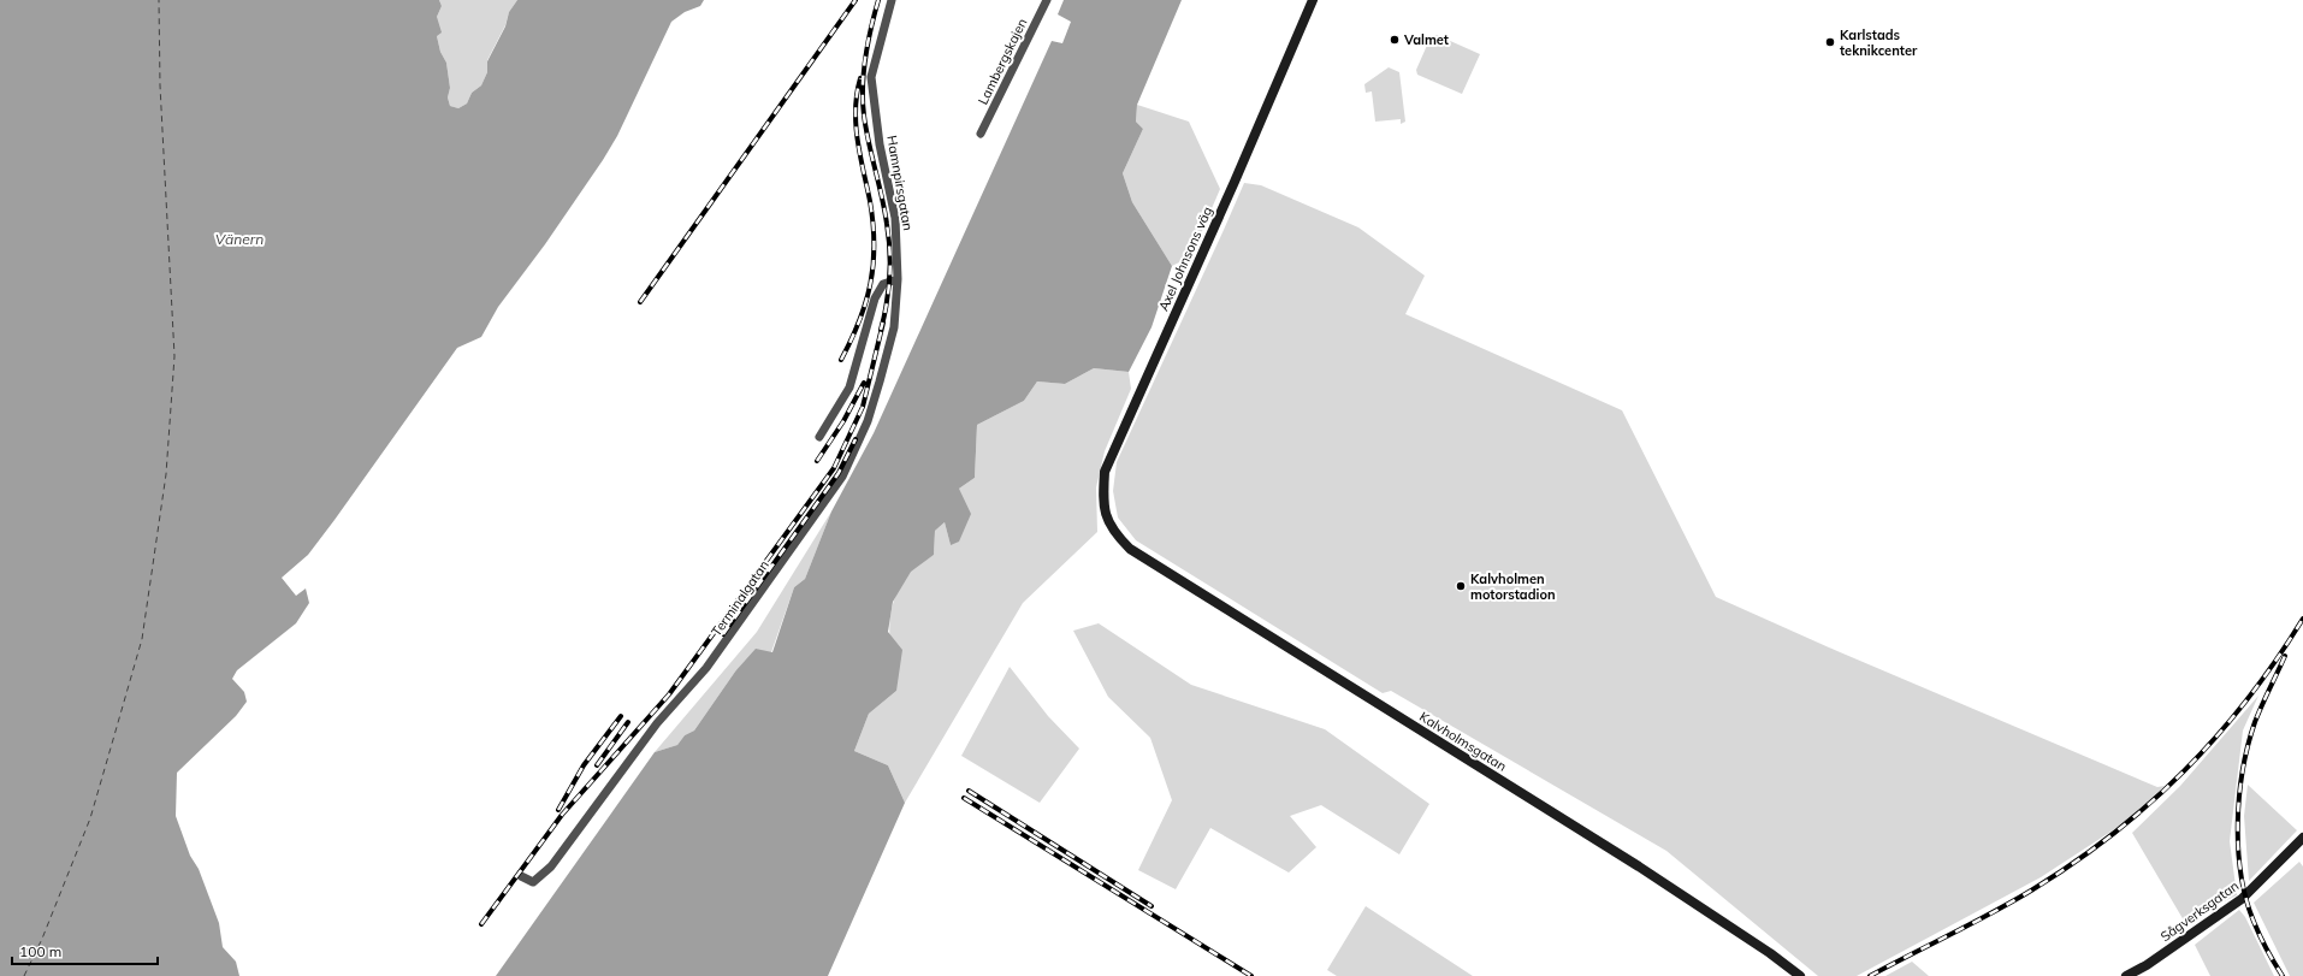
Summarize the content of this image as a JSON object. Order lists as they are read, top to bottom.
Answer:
{
  "streets": {
    "street": [
      "Lambergskajen",
      "Hamnpirsgatan",
      "Axel Johnsons väg",
      "Terminalgatan",
      "Kalvholmsgatan",
      "Sågverksgatan"
    ]
  },
  "crossings": [
    ["Hamnpirsgatan", "Terminalgatan"],
    ["Axel Johnsons väg", "Kalvholmsgatan"]
  ],
  "water": ["Vänern"],
  "places": ["Valmet", "Karlstads teknikcenter", "Kalvholmen motorstadion"],
  "scale_bar": "100 m"
}
